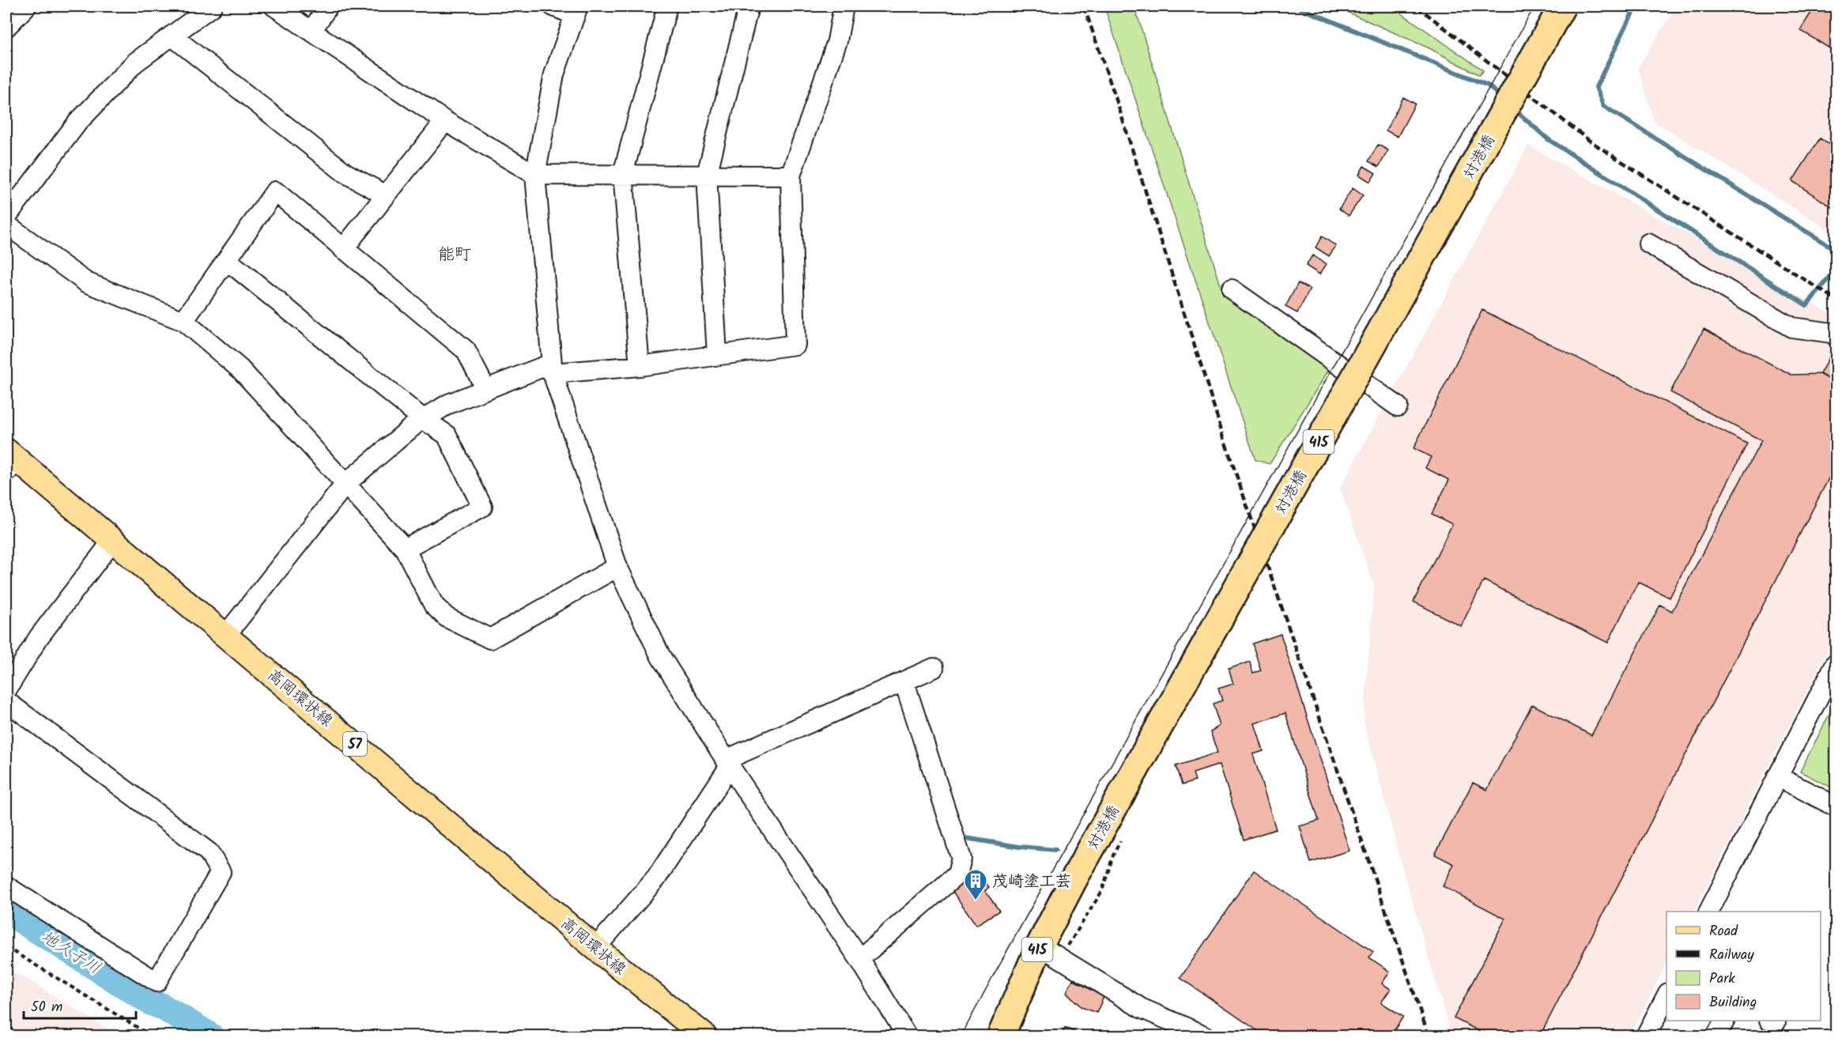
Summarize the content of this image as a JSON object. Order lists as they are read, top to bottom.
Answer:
{
  "streets": {
    "highway": ["対港橋", "415"],
    "main road": ["高岡環状線", "57"]
  },
  "crossings": [
    ["対港橋", "415"]
  ],
  "districts": ["能町"],
  "water": ["地久子川"],
  "places": {
    "building": ["茂崎塗工芸"]
  },
  "legend": [
    "Road",
    "Railway",
    "Park",
    "Building"
  ],
  "scale_bar": "50 m"
}
